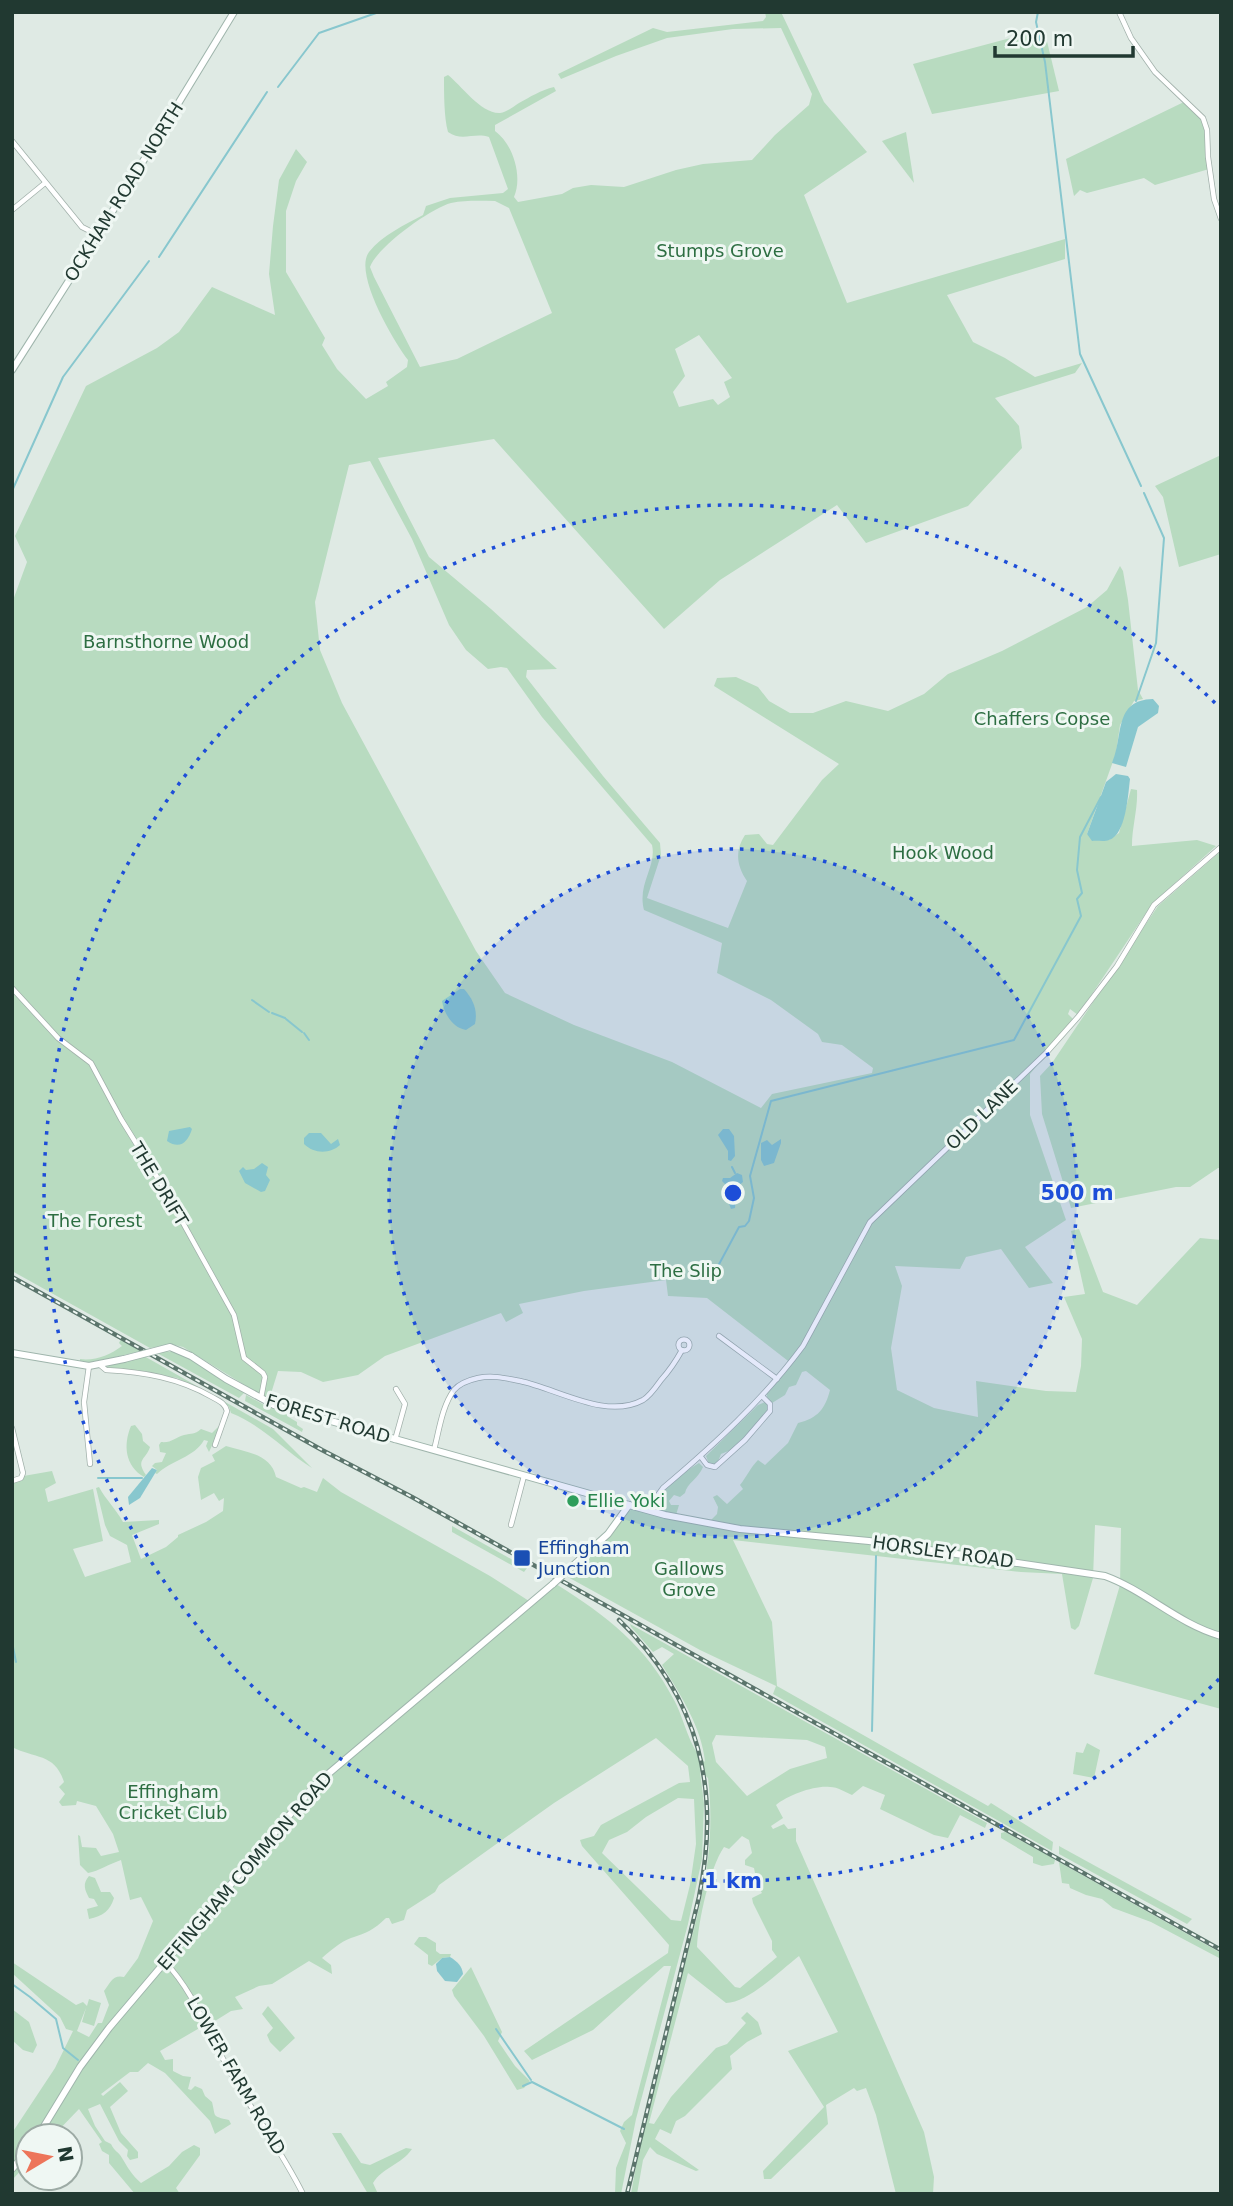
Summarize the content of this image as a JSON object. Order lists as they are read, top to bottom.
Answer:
{
  "streets": {
    "street": [
      "OCKHAM ROAD NORTH",
      "OLD LANE",
      "THE DRIFT",
      "FOREST ROAD",
      "HORSLEY ROAD",
      "EFFINGHAM COMMON ROAD",
      "LOWER FARM ROAD"
    ]
  },
  "crossings": [
    ["OLD LANE", "FOREST ROAD"],
    ["OLD LANE", "HORSLEY ROAD"],
    ["THE DRIFT", "FOREST ROAD"],
    ["FOREST ROAD", "HORSLEY ROAD"],
    ["FOREST ROAD", "EFFINGHAM COMMON ROAD"],
    ["EFFINGHAM COMMON ROAD", "LOWER FARM ROAD"]
  ],
  "parks": [
    "Stumps Grove",
    "Barnsthorne Wood",
    "Chaffers Copse",
    "Hook Wood",
    "The Forest",
    "The Slip",
    "Gallows Grove",
    "Effingham Cricket Club"
  ],
  "places": {
    "other": ["Ellie Yoki"],
    "transit": ["Effingham Junction"]
  },
  "scale_bar": "200 m",
  "north": "right",
  "rings": ["500 m", "1 km"]
}
